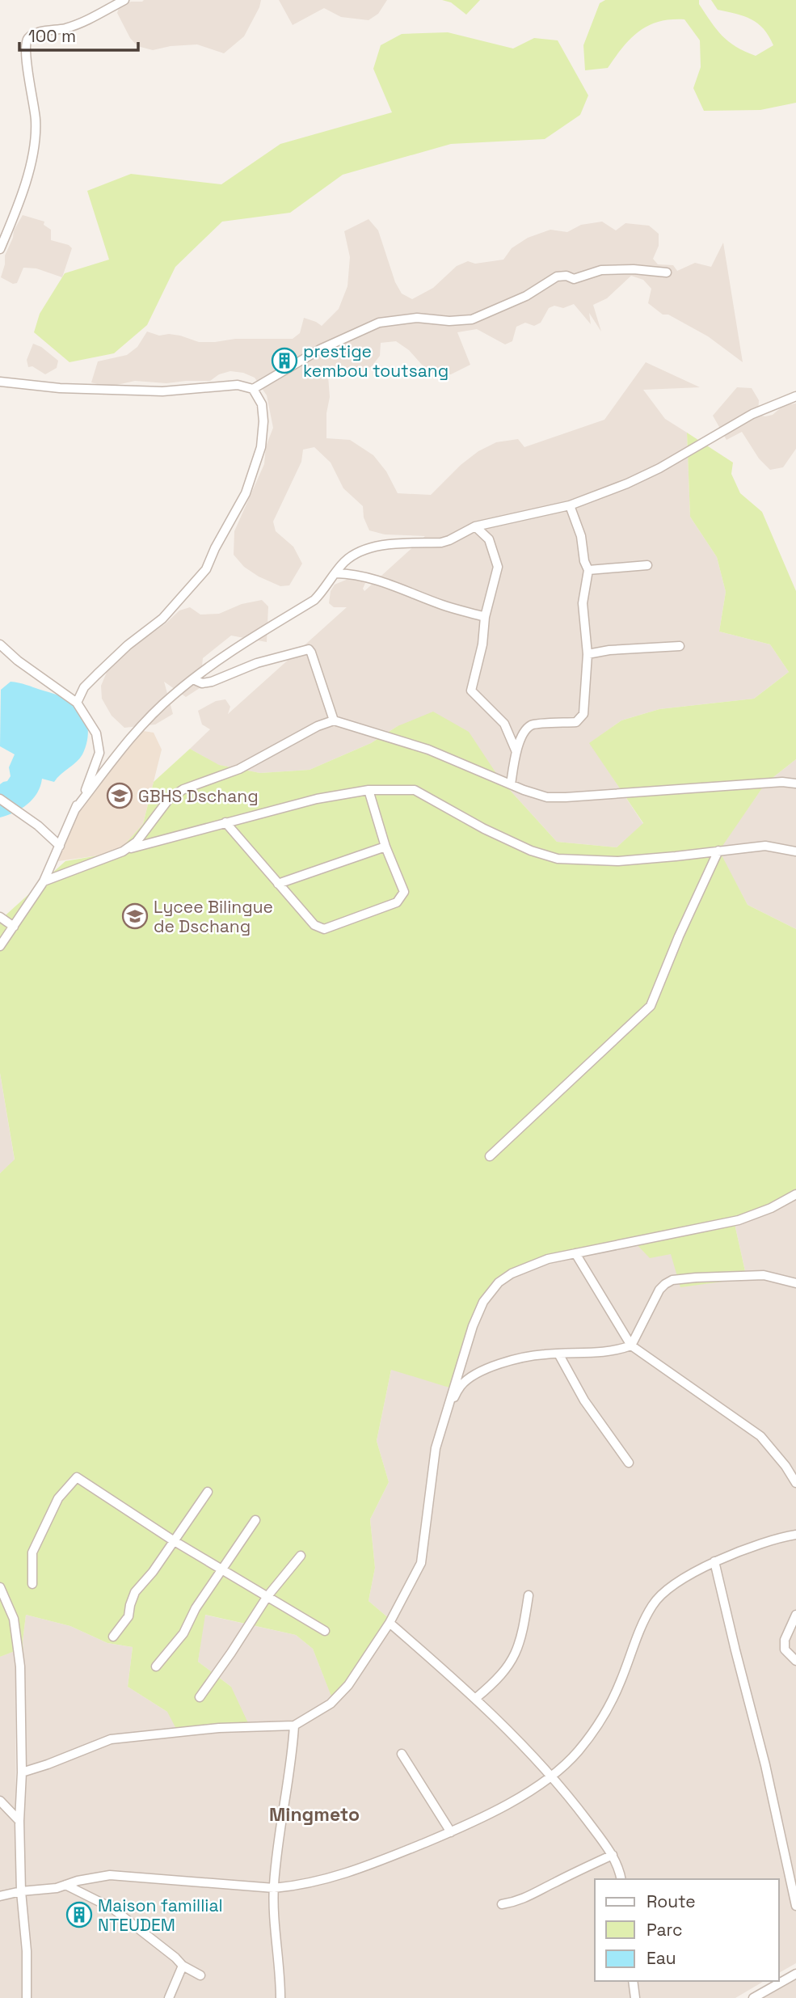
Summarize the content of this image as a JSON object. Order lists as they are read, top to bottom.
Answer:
{
  "districts": ["Mingmeto"],
  "places": {
    "building": ["prestige kembou toutsang", "Maison famillial NTEUDEM"],
    "school or university": ["GBHS Dschang", "Lycee Bilingue de Dschang"]
  },
  "legend": ["Route", "Parc", "Eau"],
  "scale_bar": "100 m"
}
